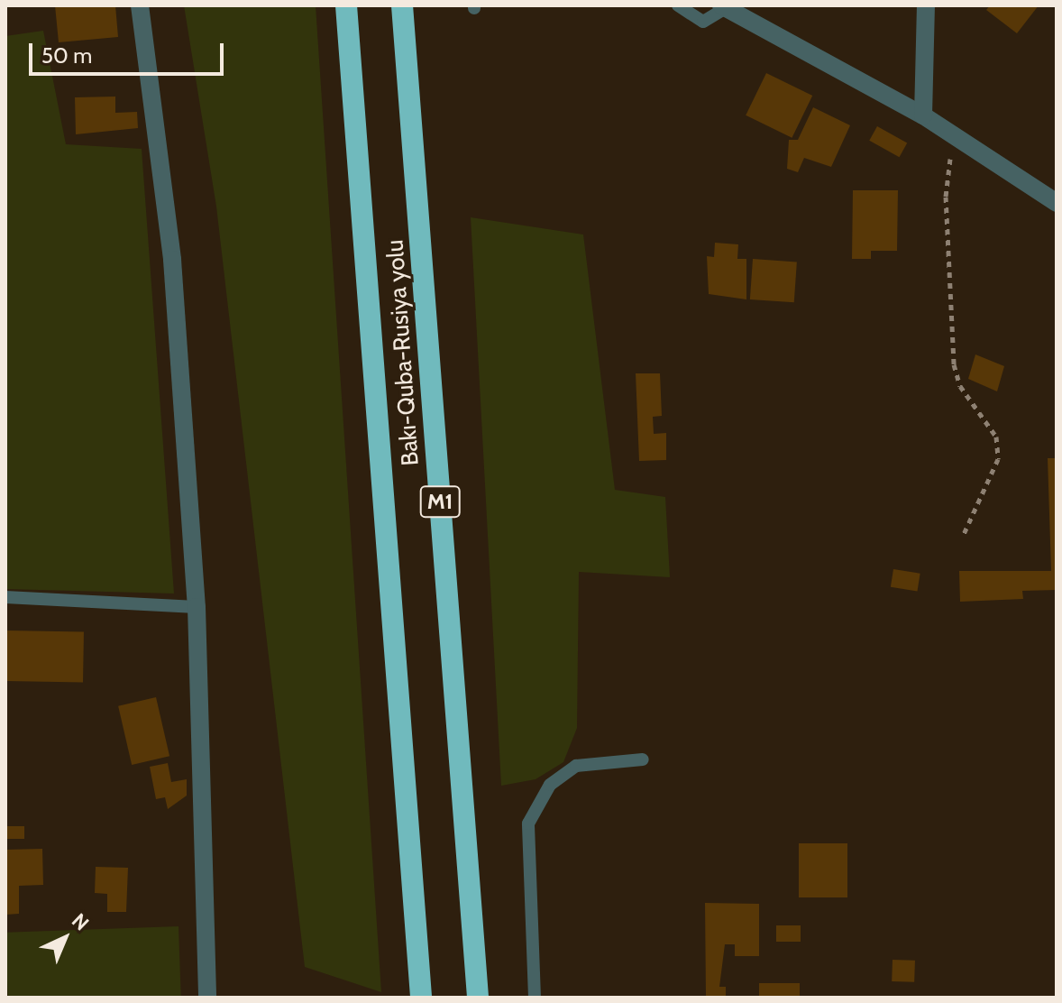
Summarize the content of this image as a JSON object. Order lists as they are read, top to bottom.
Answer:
{
  "streets": {
    "highway": ["Bakı-Quba-Rusiya yolu", "M1"]
  },
  "scale_bar": "50 m",
  "north": "top right"
}
